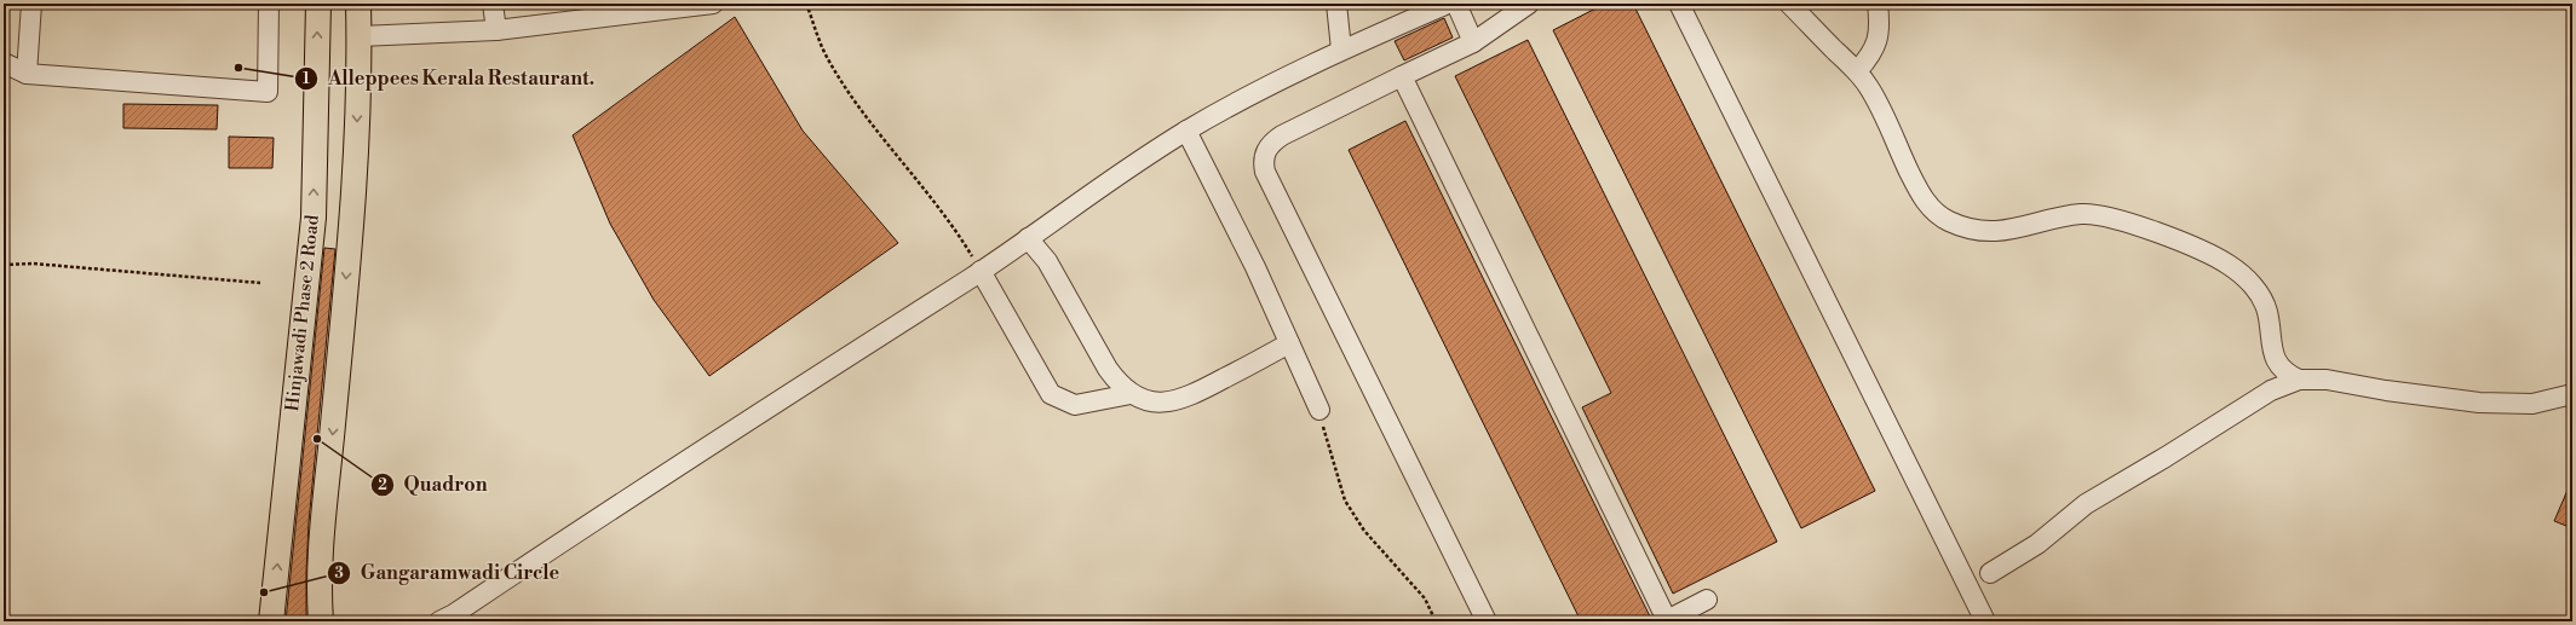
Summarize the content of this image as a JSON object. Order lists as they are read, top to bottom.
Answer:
{
  "streets": {
    "main road": ["Hinjawadi Phase 2 Road"]
  },
  "places": ["Alleppees Kerala Restaurant.", "Quadron", "Gangaramwadi Circle"]
}
